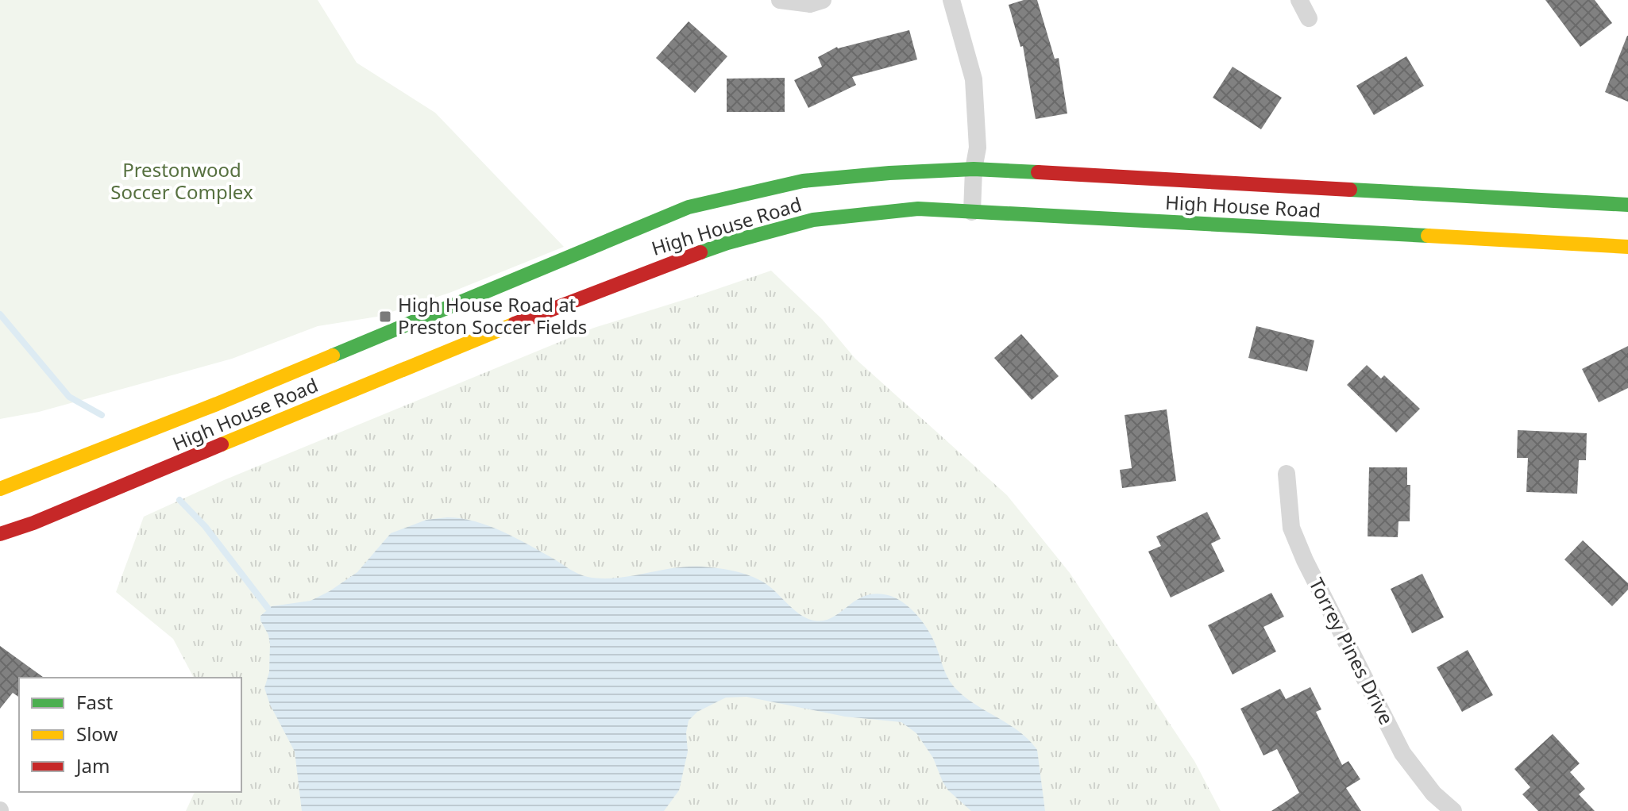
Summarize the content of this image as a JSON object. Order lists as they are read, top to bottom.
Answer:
{
  "streets": {
    "main road": ["High House Road"],
    "street": ["Torrey Pines Drive"]
  },
  "parks": ["Prestonwood Soccer Complex"],
  "places": {
    "transit": ["High House Road at Preston Soccer Fields"]
  },
  "legend": ["Fast", "Slow", "Jam"]
}
